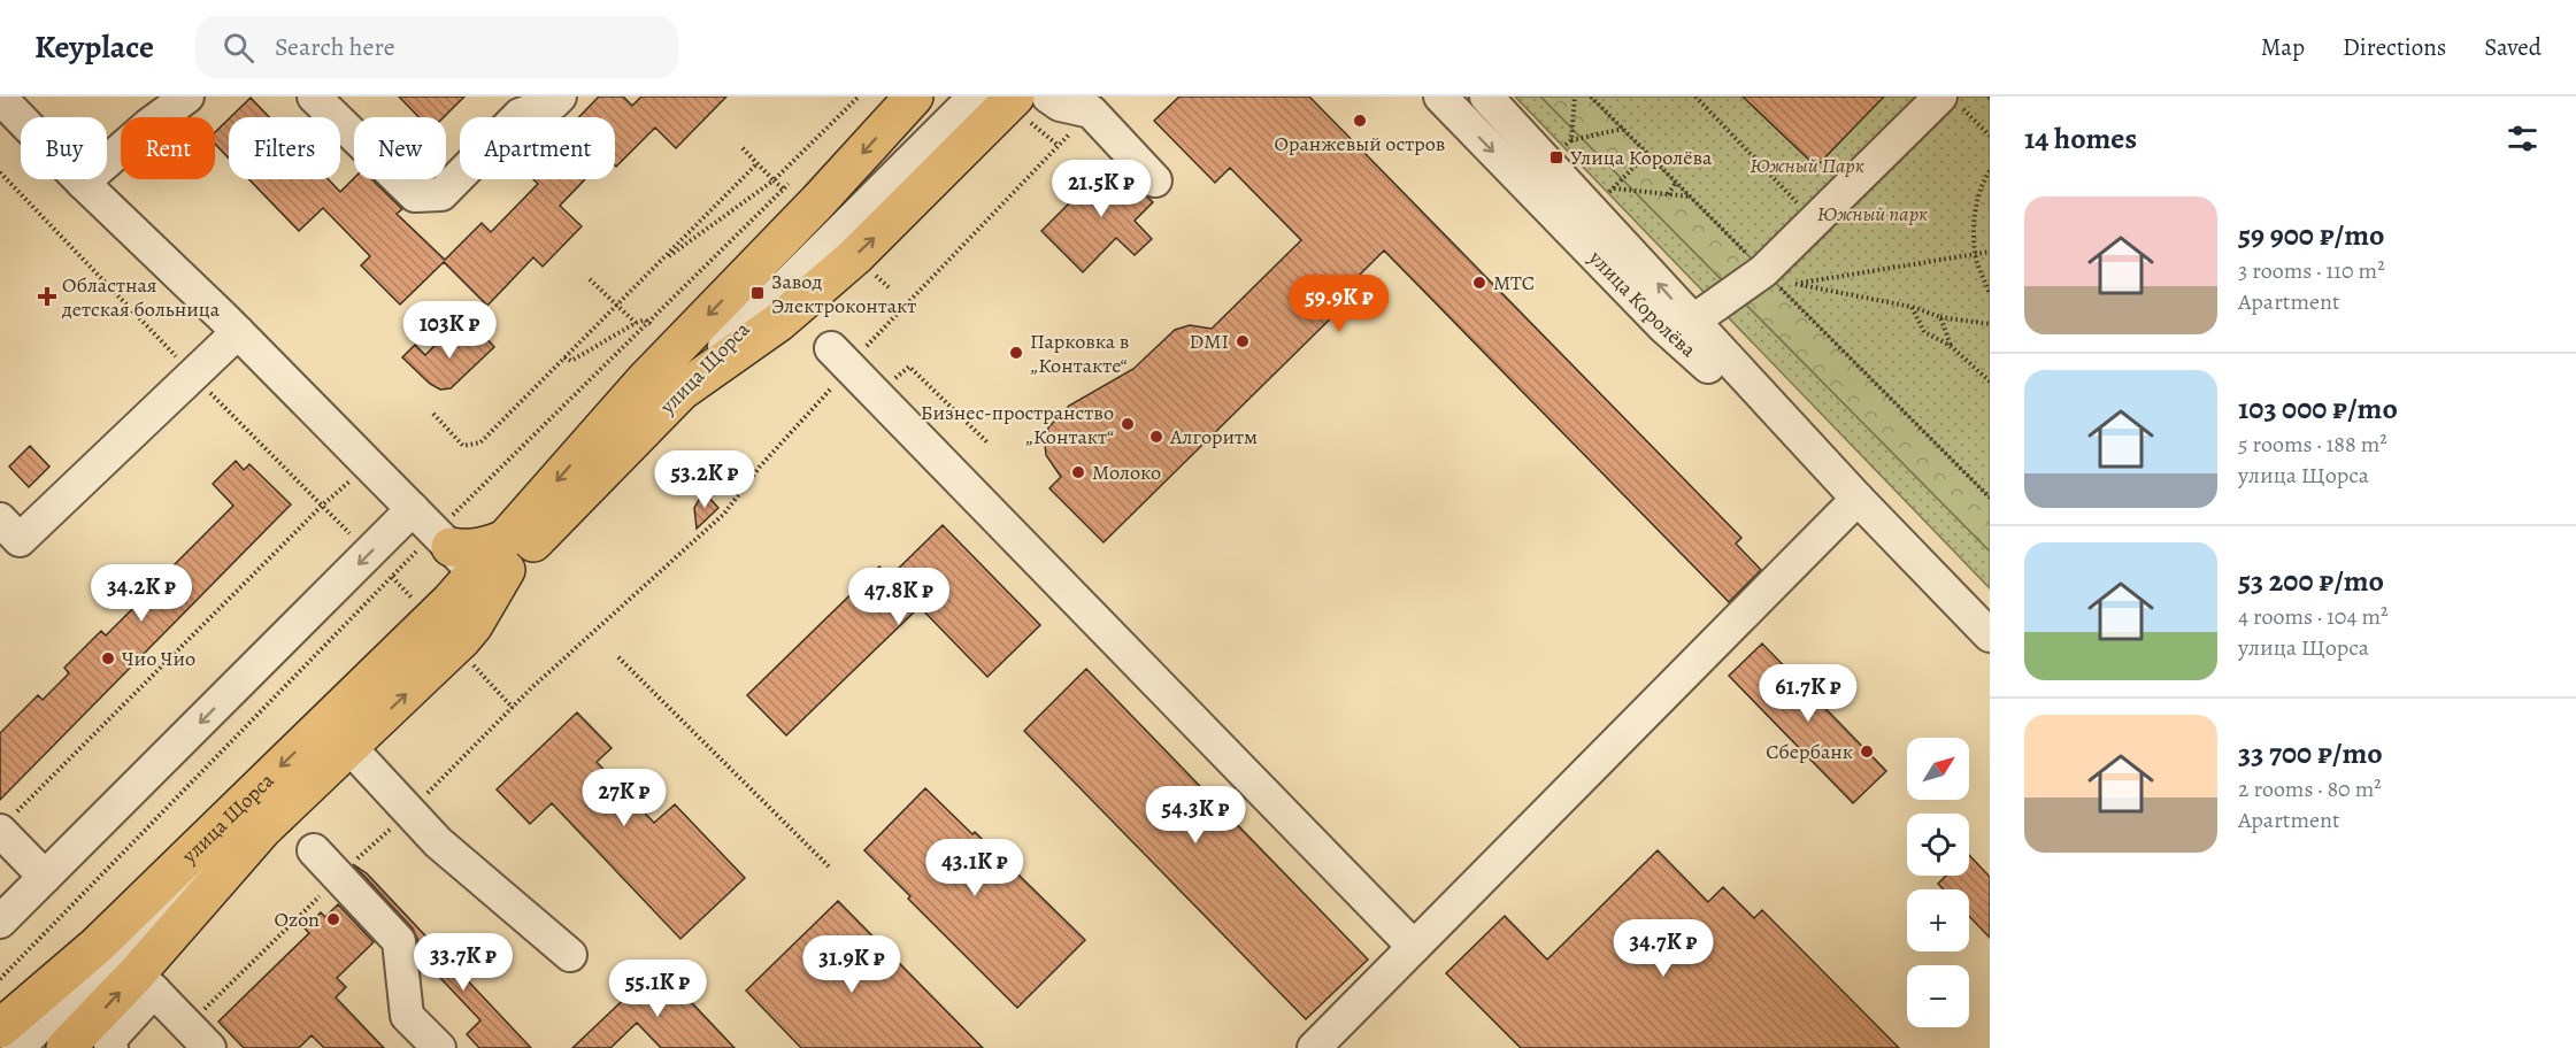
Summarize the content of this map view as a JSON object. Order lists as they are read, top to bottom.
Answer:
{
  "streets": {
    "main road": ["улица Щорса"],
    "street": ["улица Королёва"]
  },
  "parks": ["Южный Парк", "Южный парк"],
  "places": {
    "other": [
      "Оранжевый остров",
      "МТС",
      "DMI",
      "Парковка в „Контакте“",
      "Бизнес-пространство „Контакт“",
      "Алгоритм",
      "Молоко",
      "Чио Чио",
      "Сбербанк",
      "Ozon"
    ],
    "transit": ["Улица Королёва", "Завод Электроконтакт"],
    "health": ["Областная детская больница"]
  },
  "north": "top right",
  "page": {
    "header": "Keyplace",
    "search": "Search here",
    "nav": ["Map", "Directions", "Saved"],
    "heading": "14 homes",
    "chip": [
      "Buy",
      "Rent",
      "Filters",
      "New",
      "Apartment"
    ],
    "price": [
      "21.5K ₽",
      "59.9K ₽",
      "103K ₽",
      "53.2K ₽",
      "34.2K ₽",
      "47.8K ₽",
      "61.7K ₽",
      "27K ₽",
      "54.3K ₽",
      "43.1K ₽",
      "34.7K ₽",
      "33.7K ₽",
      "31.9K ₽",
      "55.1K ₽"
    ],
    "list": [
      {
        "name": "59 900 ₽/mo",
        "note": "3 rooms · 110 m² · Apartment"
      },
      {
        "name": "103 000 ₽/mo",
        "note": "5 rooms · 188 m² · улица Щорса"
      },
      {
        "name": "53 200 ₽/mo",
        "note": "4 rooms · 104 m² · улица Щорса"
      },
      {
        "name": "33 700 ₽/mo",
        "note": "2 rooms · 80 m² · Apartment"
      }
    ],
    "map_buttons": ["+", "−"]
  }
}
